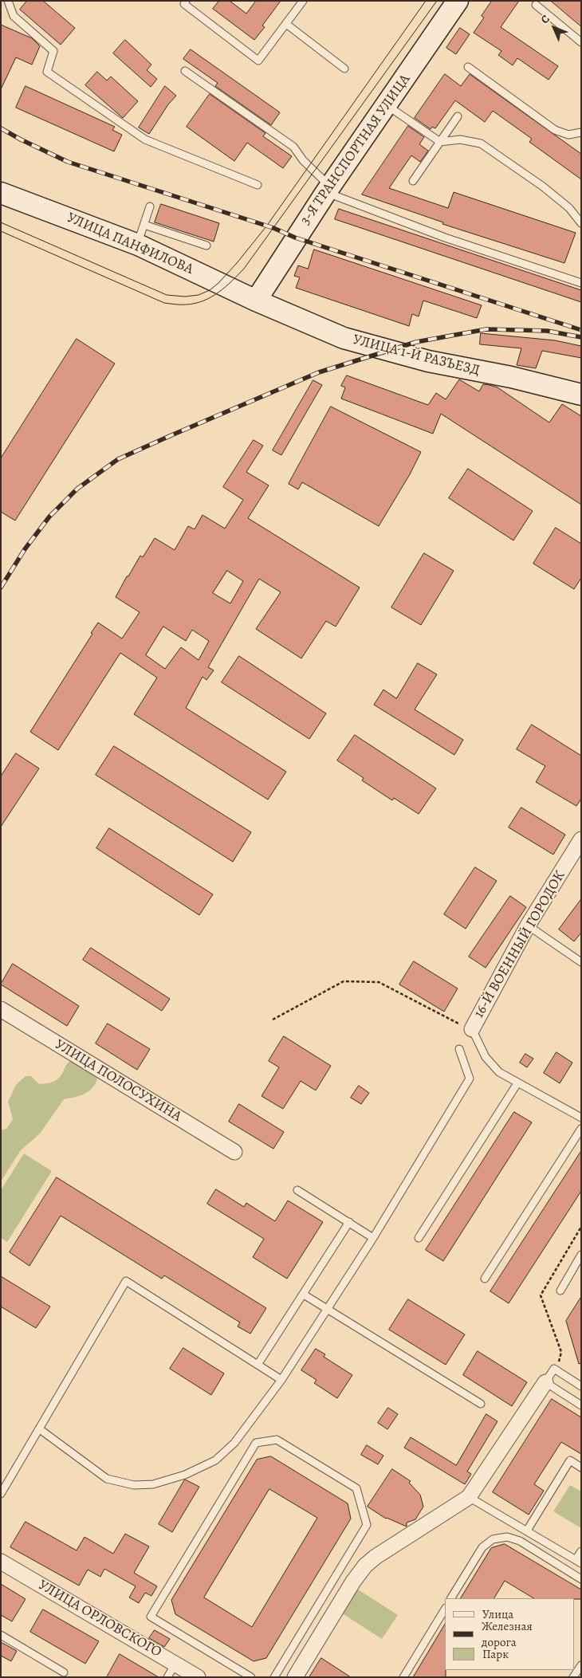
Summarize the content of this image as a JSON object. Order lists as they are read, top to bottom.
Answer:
{
  "streets": {
    "main road": ["3-Я ТРАНСПОРТНАЯ УЛИЦА", "УЛИЦА ПАНФИЛОВА", "УЛИЦА 1-Й РАЗЪЕЗД"],
    "street": ["16-Й ВОЕННЫЙ ГОРОДОК", "УЛИЦА ПОЛОСУХИНА", "УЛИЦА ОРЛОВСКОГО"]
  },
  "crossings": [
    ["3-Я ТРАНСПОРТНАЯ УЛИЦА", "УЛИЦА ПАНФИЛОВА"],
    ["3-Я ТРАНСПОРТНАЯ УЛИЦА", "УЛИЦА 1-Й РАЗЪЕЗД"],
    ["УЛИЦА ПАНФИЛОВА", "УЛИЦА 1-Й РАЗЪЕЗД"]
  ],
  "legend": ["Улица", "Железная дорога", "Парк"],
  "north": "top left"
}
